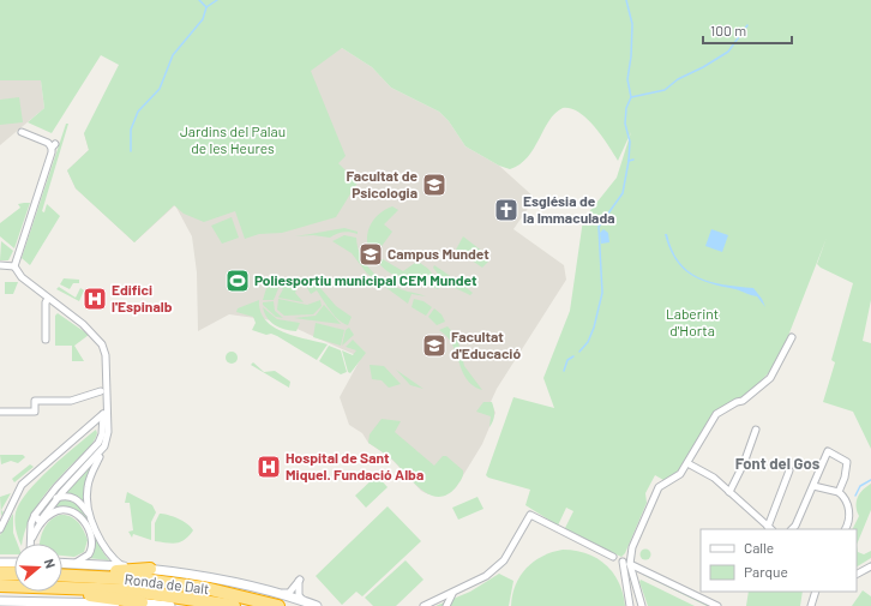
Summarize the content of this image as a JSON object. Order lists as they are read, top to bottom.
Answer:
{
  "streets": {
    "highway": ["Ronda de Dalt"]
  },
  "districts": ["Font del Gos"],
  "parks": ["Jardins del Palau de les Heures", "Laberint d'Horta"],
  "places": {
    "school or university": ["Facultat de Psicologia", "Campus Mundet", "Facultat d'Educació"],
    "church": ["Església de la Immaculada"],
    "sports": ["Poliesportiu municipal CEM Mundet"],
    "hospital": ["Edifici l'Espinalb", "Hospital de Sant Miquel. Fundació Alba"]
  },
  "legend": ["Calle", "Parque"],
  "scale_bar": "100 m",
  "north": "right"
}
